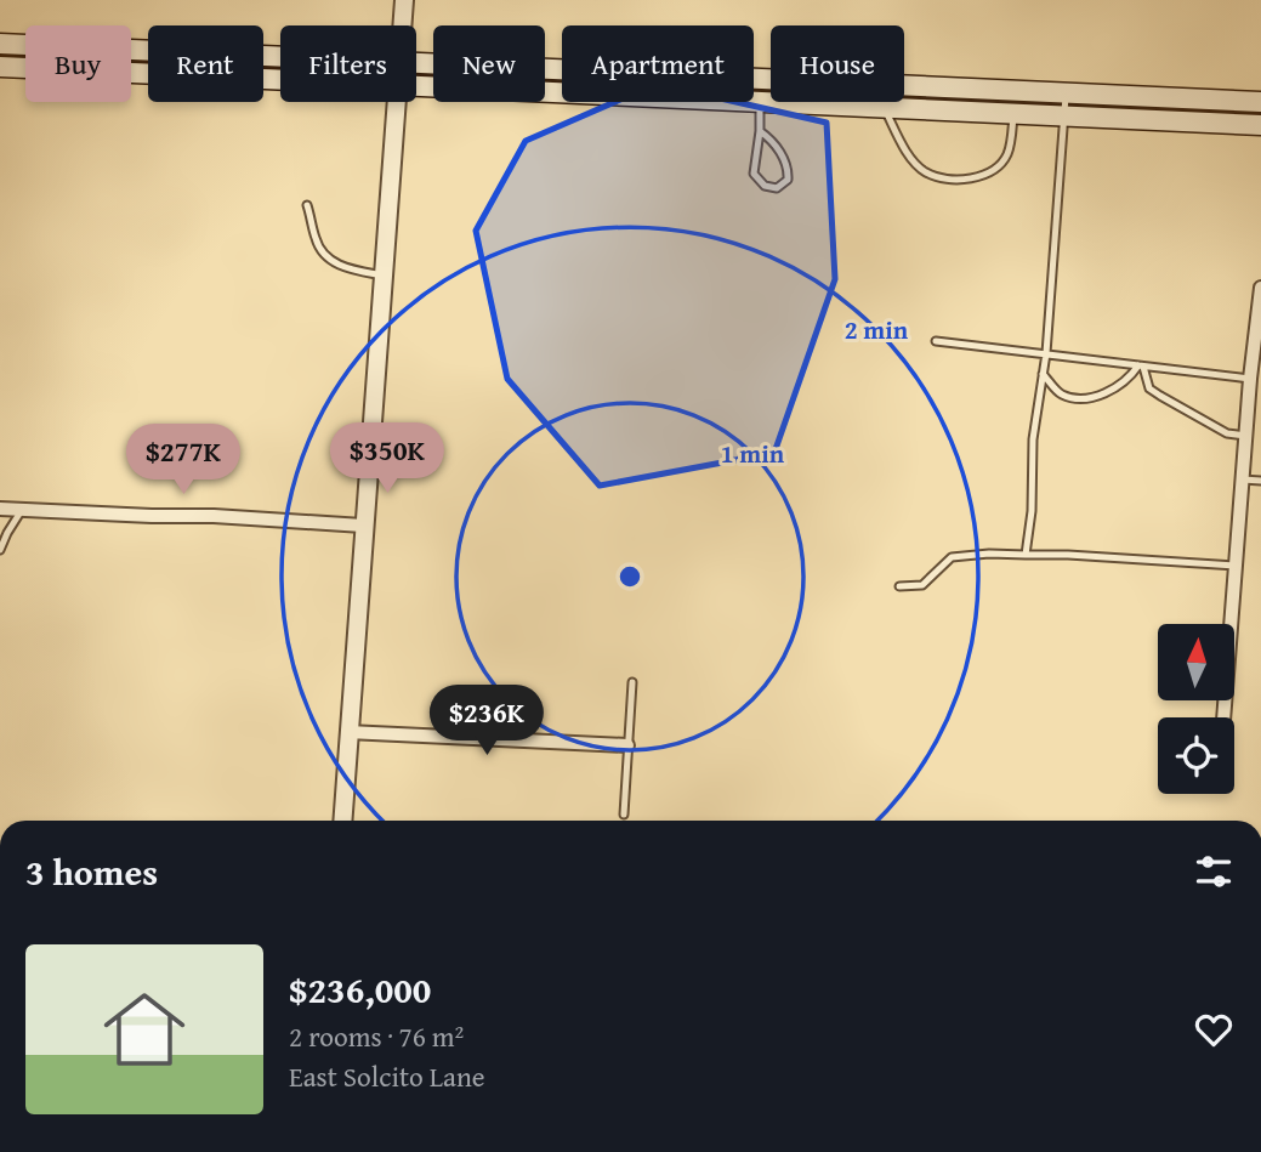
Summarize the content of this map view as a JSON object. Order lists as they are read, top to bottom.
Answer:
{
  "north": "top",
  "page": {
    "chip": [
      "Buy",
      "Rent",
      "Filters",
      "New",
      "Apartment",
      "House"
    ],
    "price": ["$350K", "$277K", "$236K"],
    "heading": "3 homes",
    "list": [
      {
        "name": "$236,000",
        "note": "2 rooms · 76 m² · East Solcito Lane"
      }
    ]
  },
  "rings": ["2 min", "1 min"]
}
